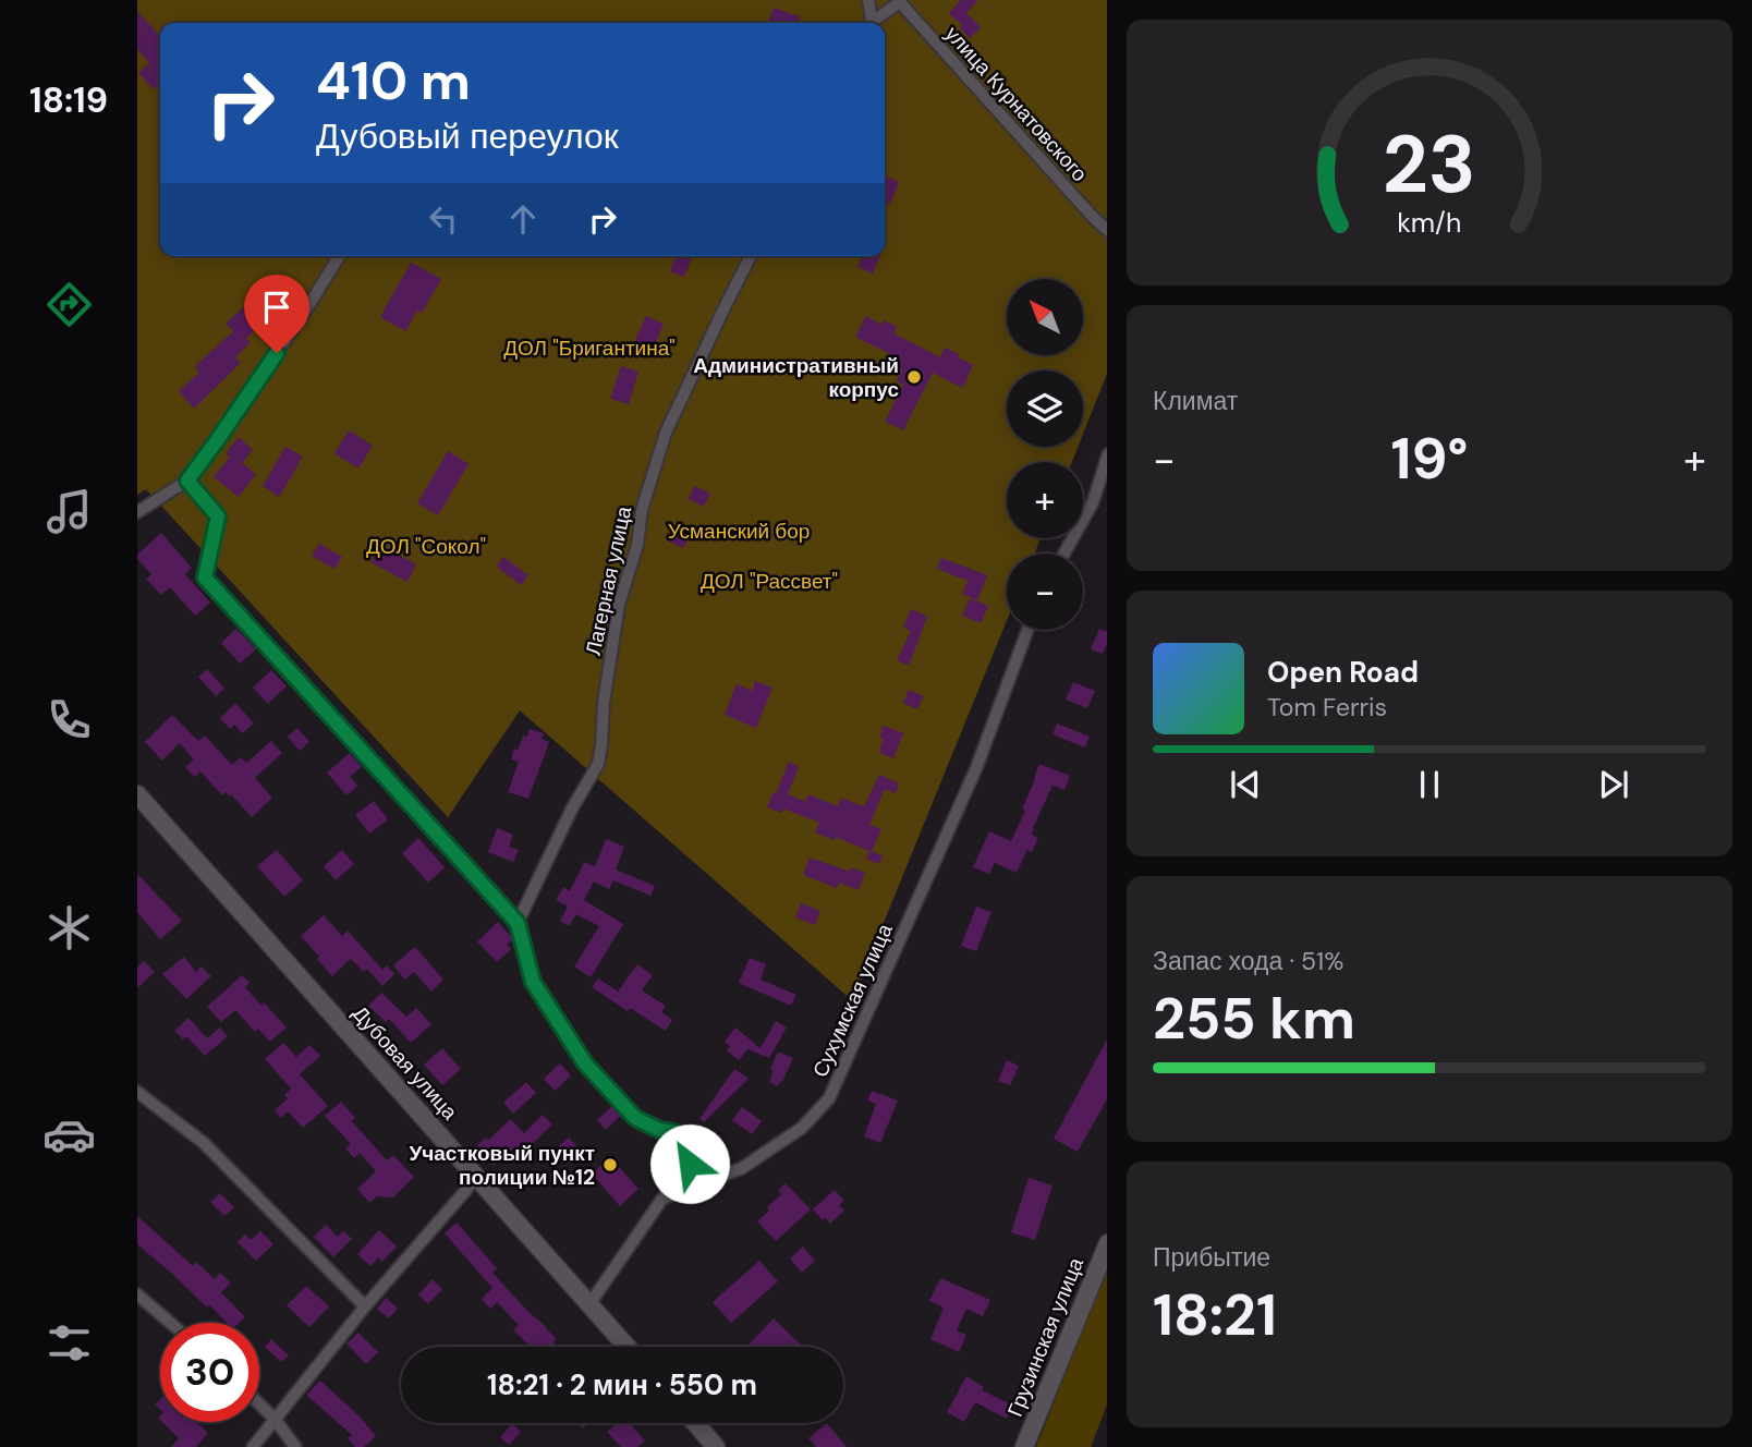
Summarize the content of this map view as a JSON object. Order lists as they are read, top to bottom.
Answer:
{
  "streets": {
    "street": [
      "улица Курнатовского",
      "Лагерная улица",
      "Сухумская улица",
      "Дубовая улица",
      "Грузинская улица"
    ]
  },
  "parks": [
    "ДОЛ \"Бригантина\"",
    "Усманский бор",
    "ДОЛ \"Сокол\"",
    "ДОЛ \"Рассвет\""
  ],
  "places": ["Административный корпус", "Участковый пункт полиции №12"],
  "north": "top left",
  "page": {
    "tabs": "18:19",
    "turn": ["410 m", "Дубовый переулок"],
    "map_buttons": ["+", "−"],
    "tile": [
      "Климат",
      ["Запас хода · 51%", "255 km"],
      ["Прибытие", "18:21"]
    ],
    "heat": ["−", "19°", "+"],
    "song": ["Open Road", "Tom Ferris"],
    "limit": "30",
    "trip": "18:21 · 2 мин · 550 m",
    "gauge": ["23", "km/h"]
  }
}
